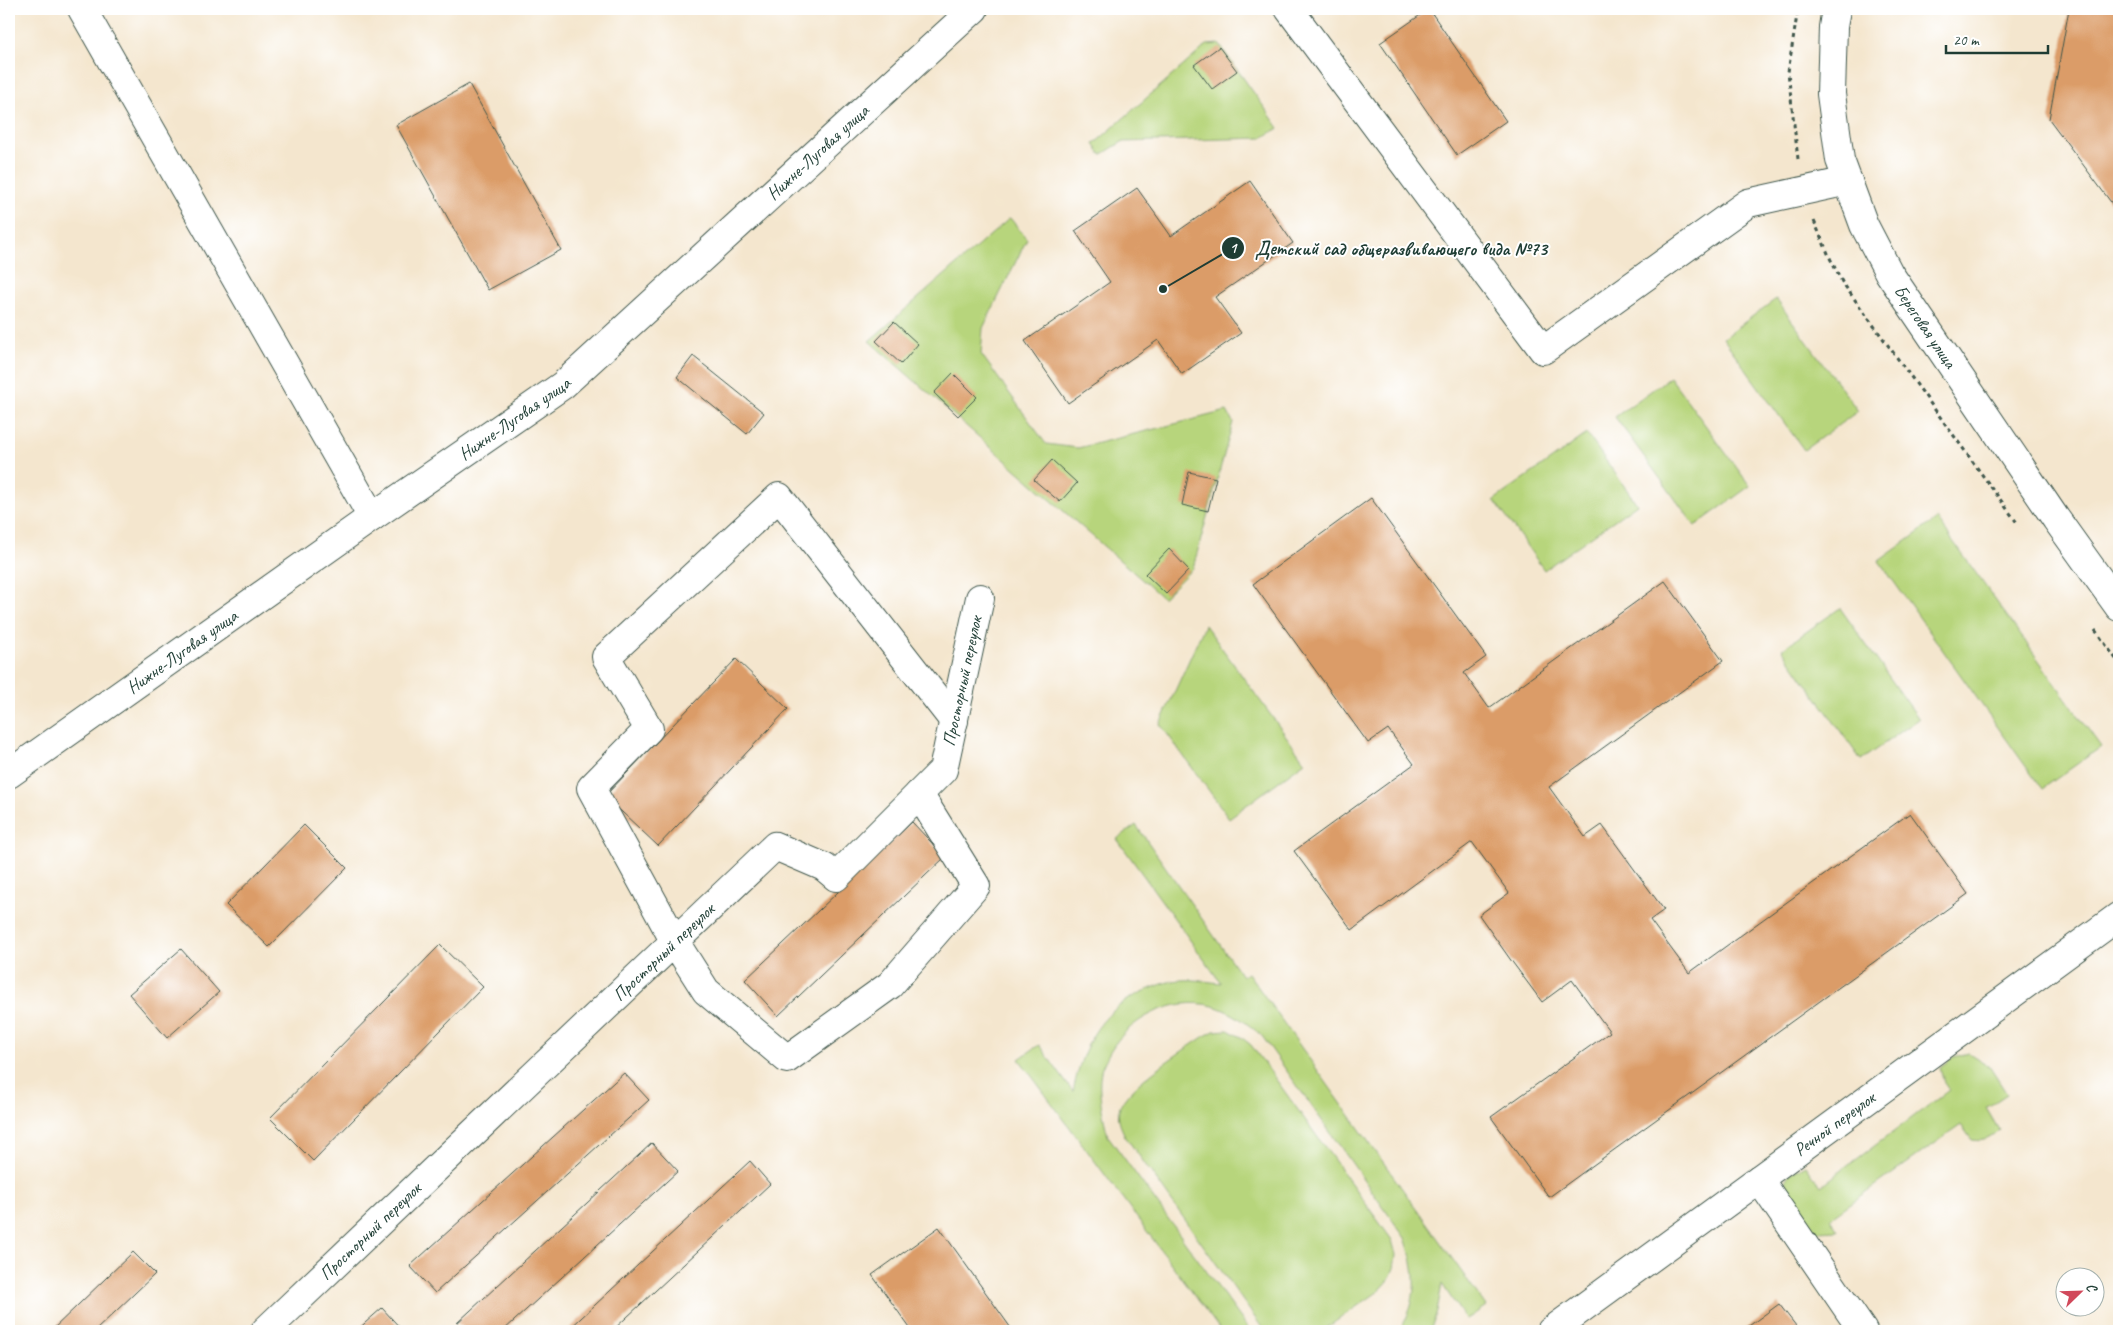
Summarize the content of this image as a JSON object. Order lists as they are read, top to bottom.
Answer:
{
  "streets": {
    "street": [
      "Нижне-Луговая улица",
      "Береговая улица",
      "Просторный переулок",
      "Речной переулок"
    ]
  },
  "places": ["Детский сад общеразвивающего вида №73"],
  "scale_bar": "20 m",
  "north": "top right"
}
